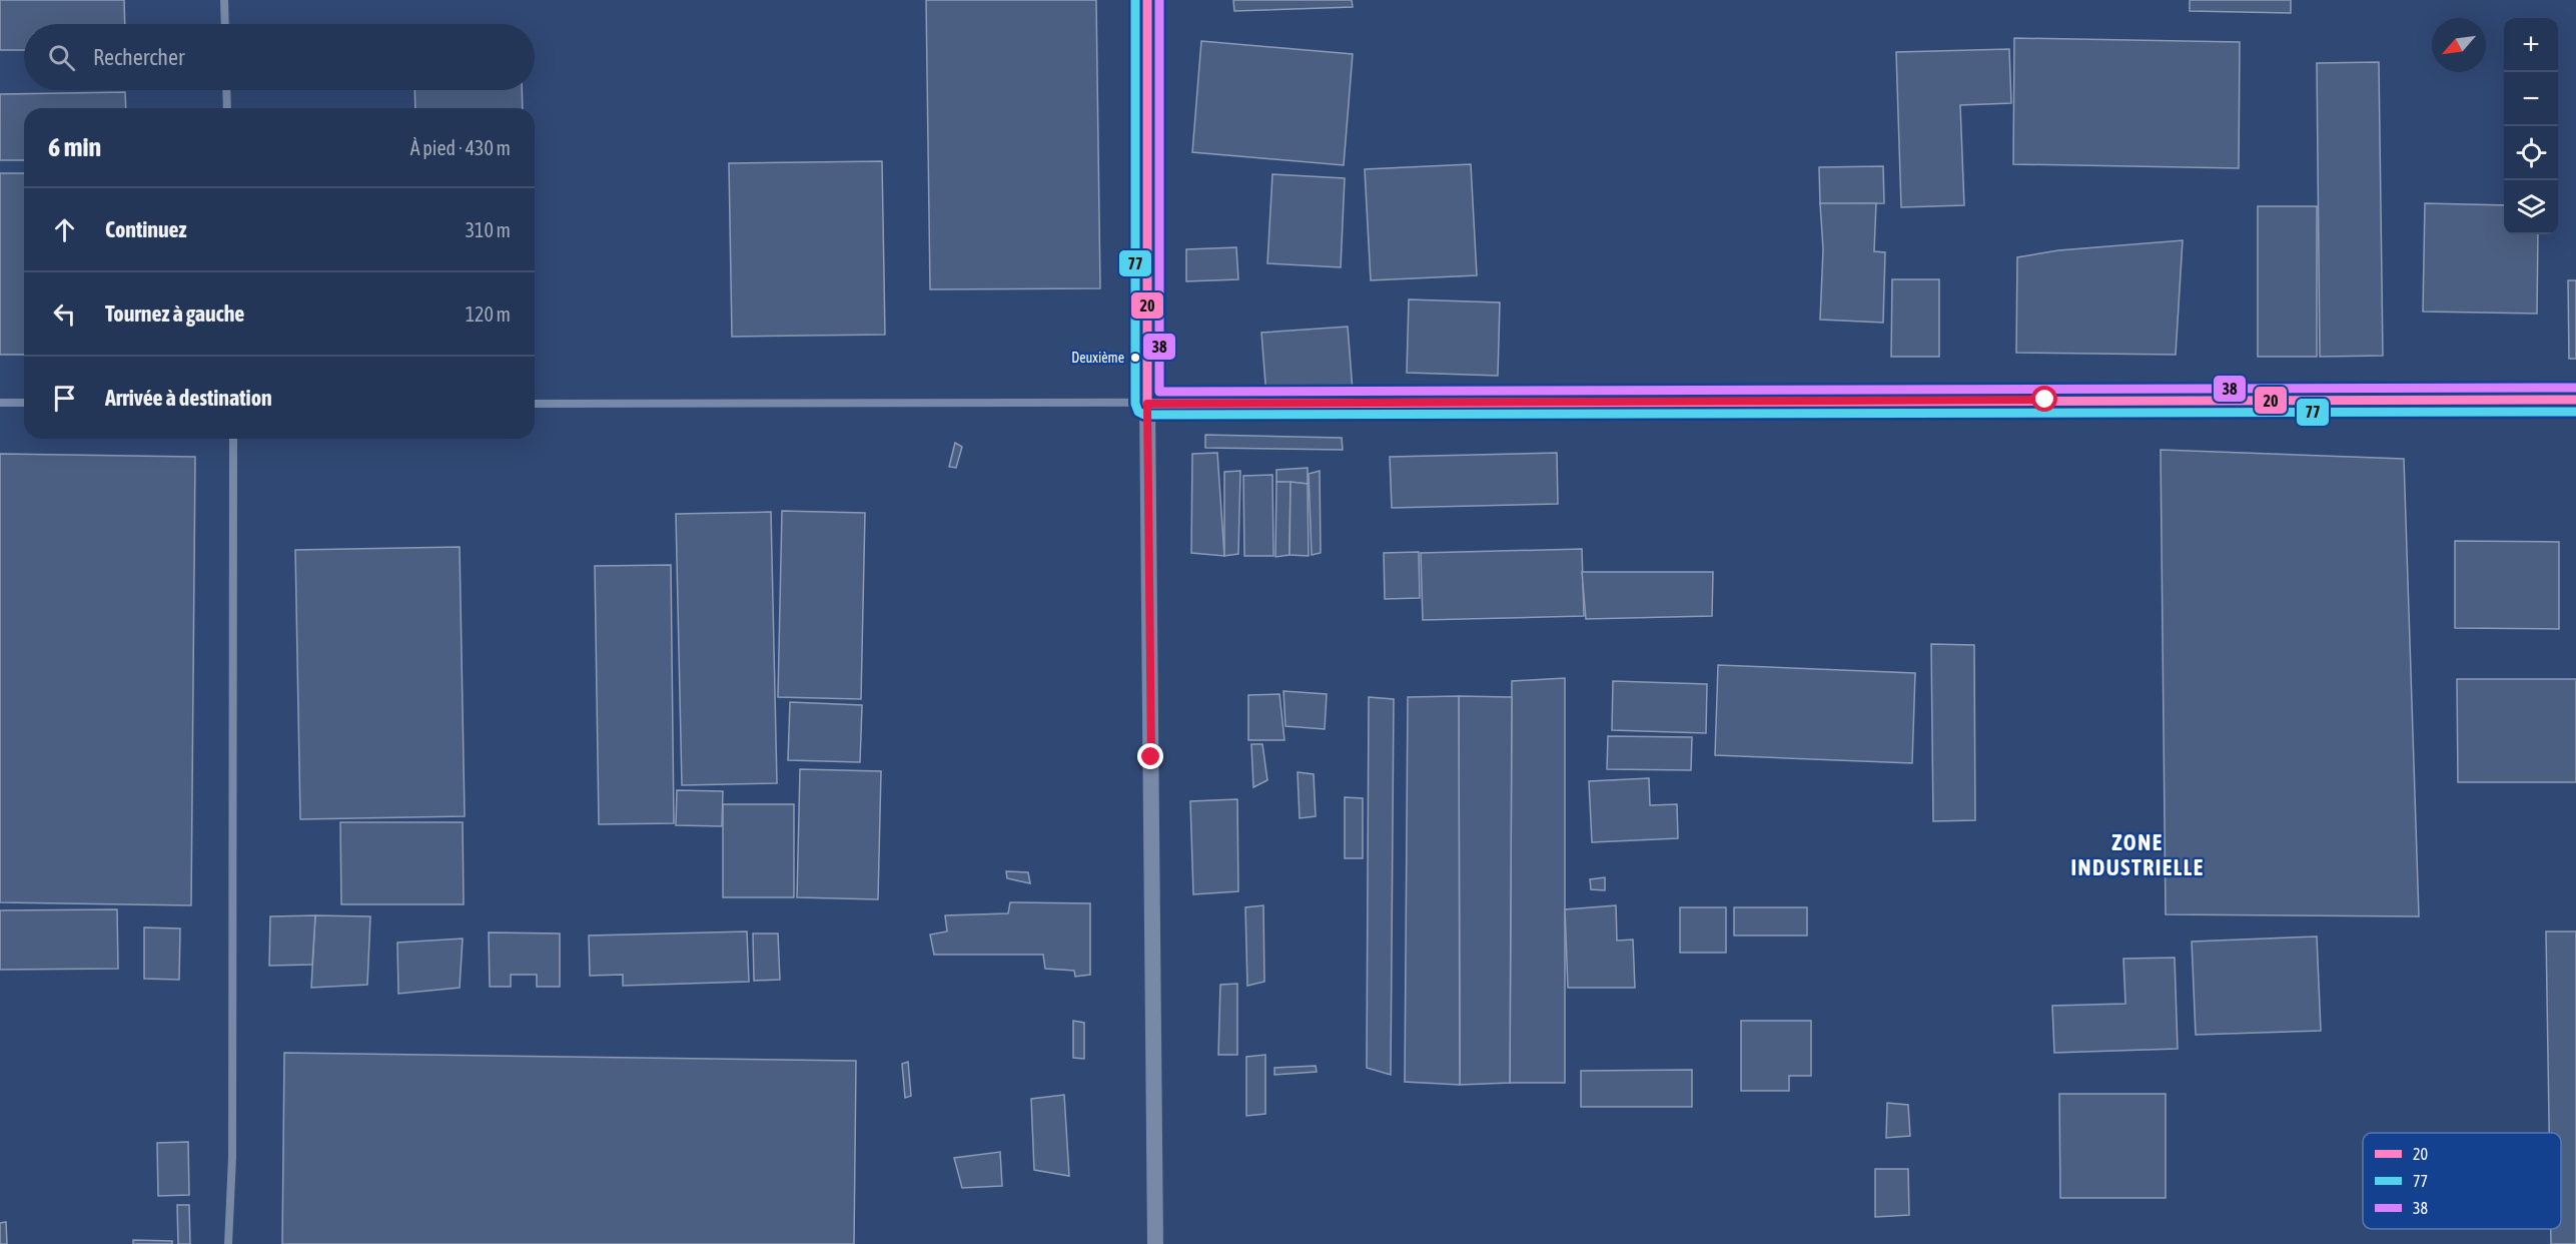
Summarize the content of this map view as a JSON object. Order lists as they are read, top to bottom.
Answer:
{
  "districts": ["ZONE INDUSTRIELLE"],
  "places": ["Deuxième"],
  "lines": ["transit line 20", "transit line 77", "transit line 38"],
  "legend": ["20", "77", "38"],
  "north": "bottom left",
  "page": {
    "map_buttons": ["+", "−"],
    "search": "Rechercher",
    "heading": ["6 min", "À pied · 430 m"],
    "list": [
      ["Continuez", "310 m"],
      ["Tournez à gauche", "120 m"],
      "Arrivée à destination"
    ]
  }
}
